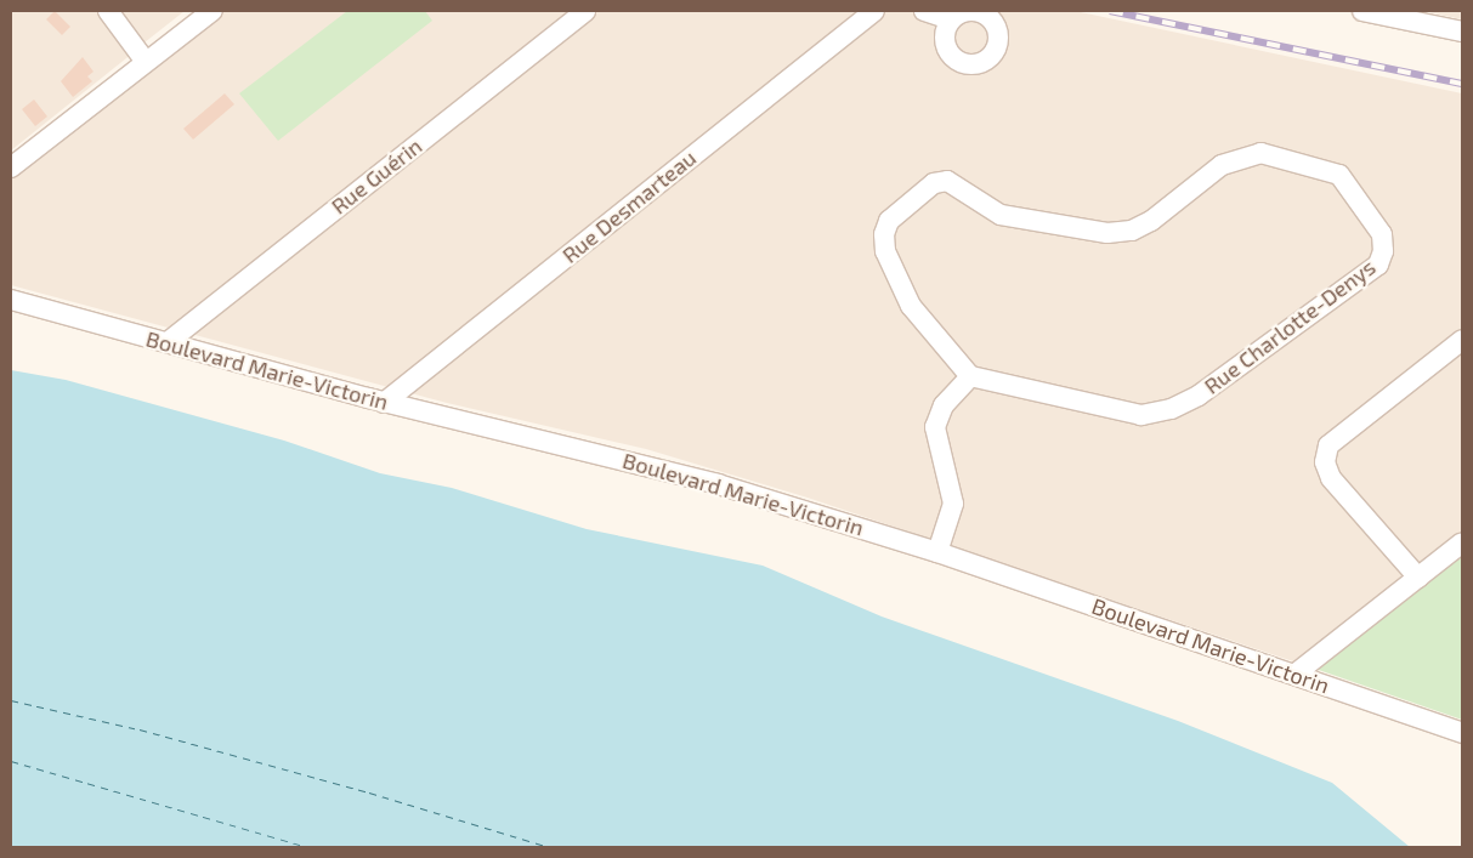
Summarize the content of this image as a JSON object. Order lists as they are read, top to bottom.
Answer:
{
  "streets": {
    "street": [
      "Rue Guérin",
      "Rue Desmarteau",
      "Rue Charlotte-Denys",
      "Boulevard Marie-Victorin"
    ]
  },
  "crossings": [
    ["Rue Guérin", "Boulevard Marie-Victorin"],
    ["Rue Desmarteau", "Boulevard Marie-Victorin"]
  ]
}
